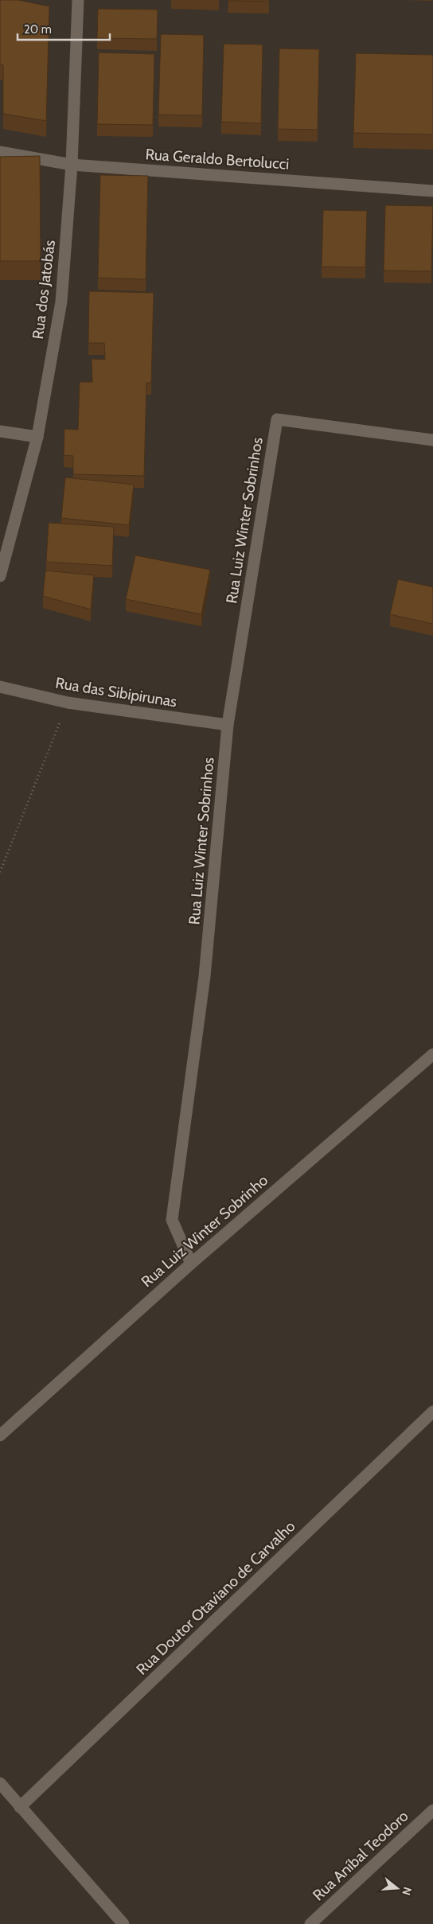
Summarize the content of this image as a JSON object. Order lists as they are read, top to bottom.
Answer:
{
  "streets": {
    "street": [
      "Rua Geraldo Bertolucci",
      "Rua dos Jatobás",
      "Rua Luiz Winter Sobrinhos",
      "Rua das Sibipirunas",
      "Rua Luiz Winter Sobrinho",
      "Rua Doutor Otaviano de Carvalho",
      "Rua Aníbal Teodoro"
    ]
  },
  "crossings": [
    ["Rua Geraldo Bertolucci", "Rua dos Jatobás"],
    ["Rua Luiz Winter Sobrinhos", "Rua das Sibipirunas"],
    ["Rua Luiz Winter Sobrinhos", "Rua Luiz Winter Sobrinho"]
  ],
  "scale_bar": "20 m",
  "north": "right"
}
